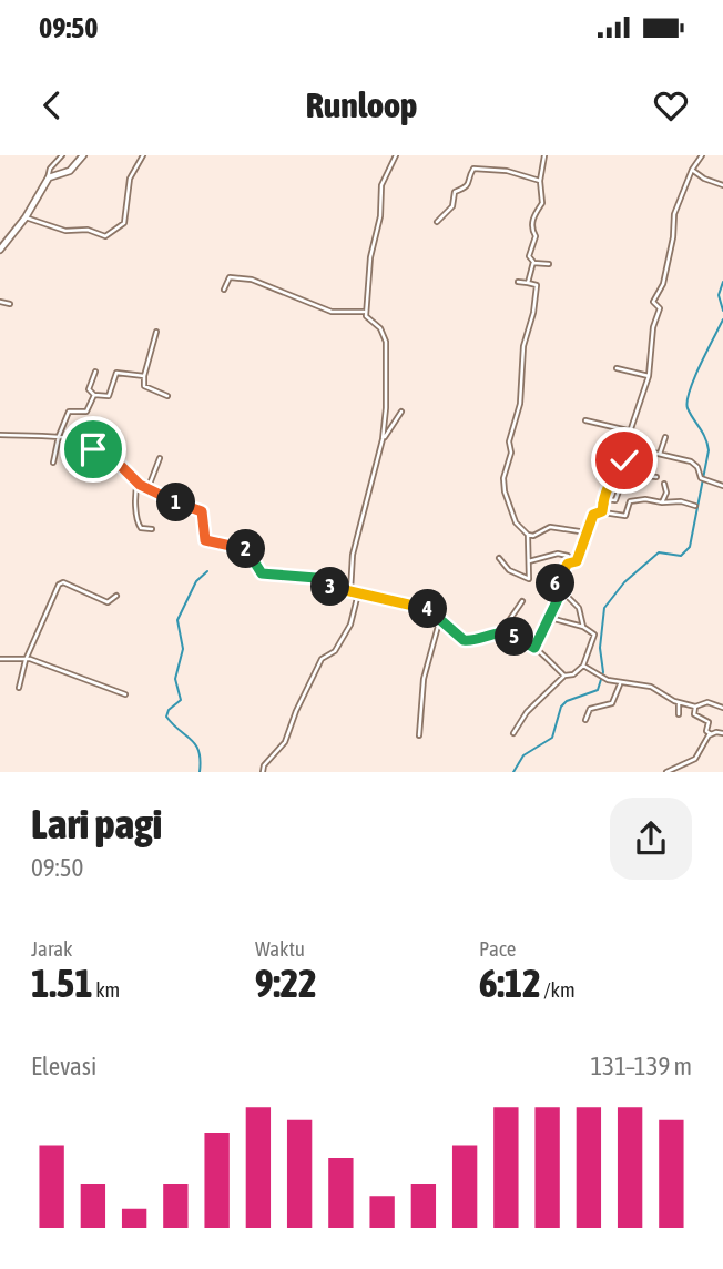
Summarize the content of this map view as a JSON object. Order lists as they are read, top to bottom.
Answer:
{
  "page": {
    "status": "09:50",
    "header": "Runloop",
    "pins": [
      "1",
      "2",
      "6",
      "3",
      "4",
      "5"
    ],
    "heading": ["Lari pagi", "09:50"],
    "stats": [
      ["Jarak", "1.51 km"],
      ["Waktu", "9:22"],
      ["Pace", "6:12 /km"]
    ],
    "chart": ["Elevasi", "131–139 m"]
  }
}
